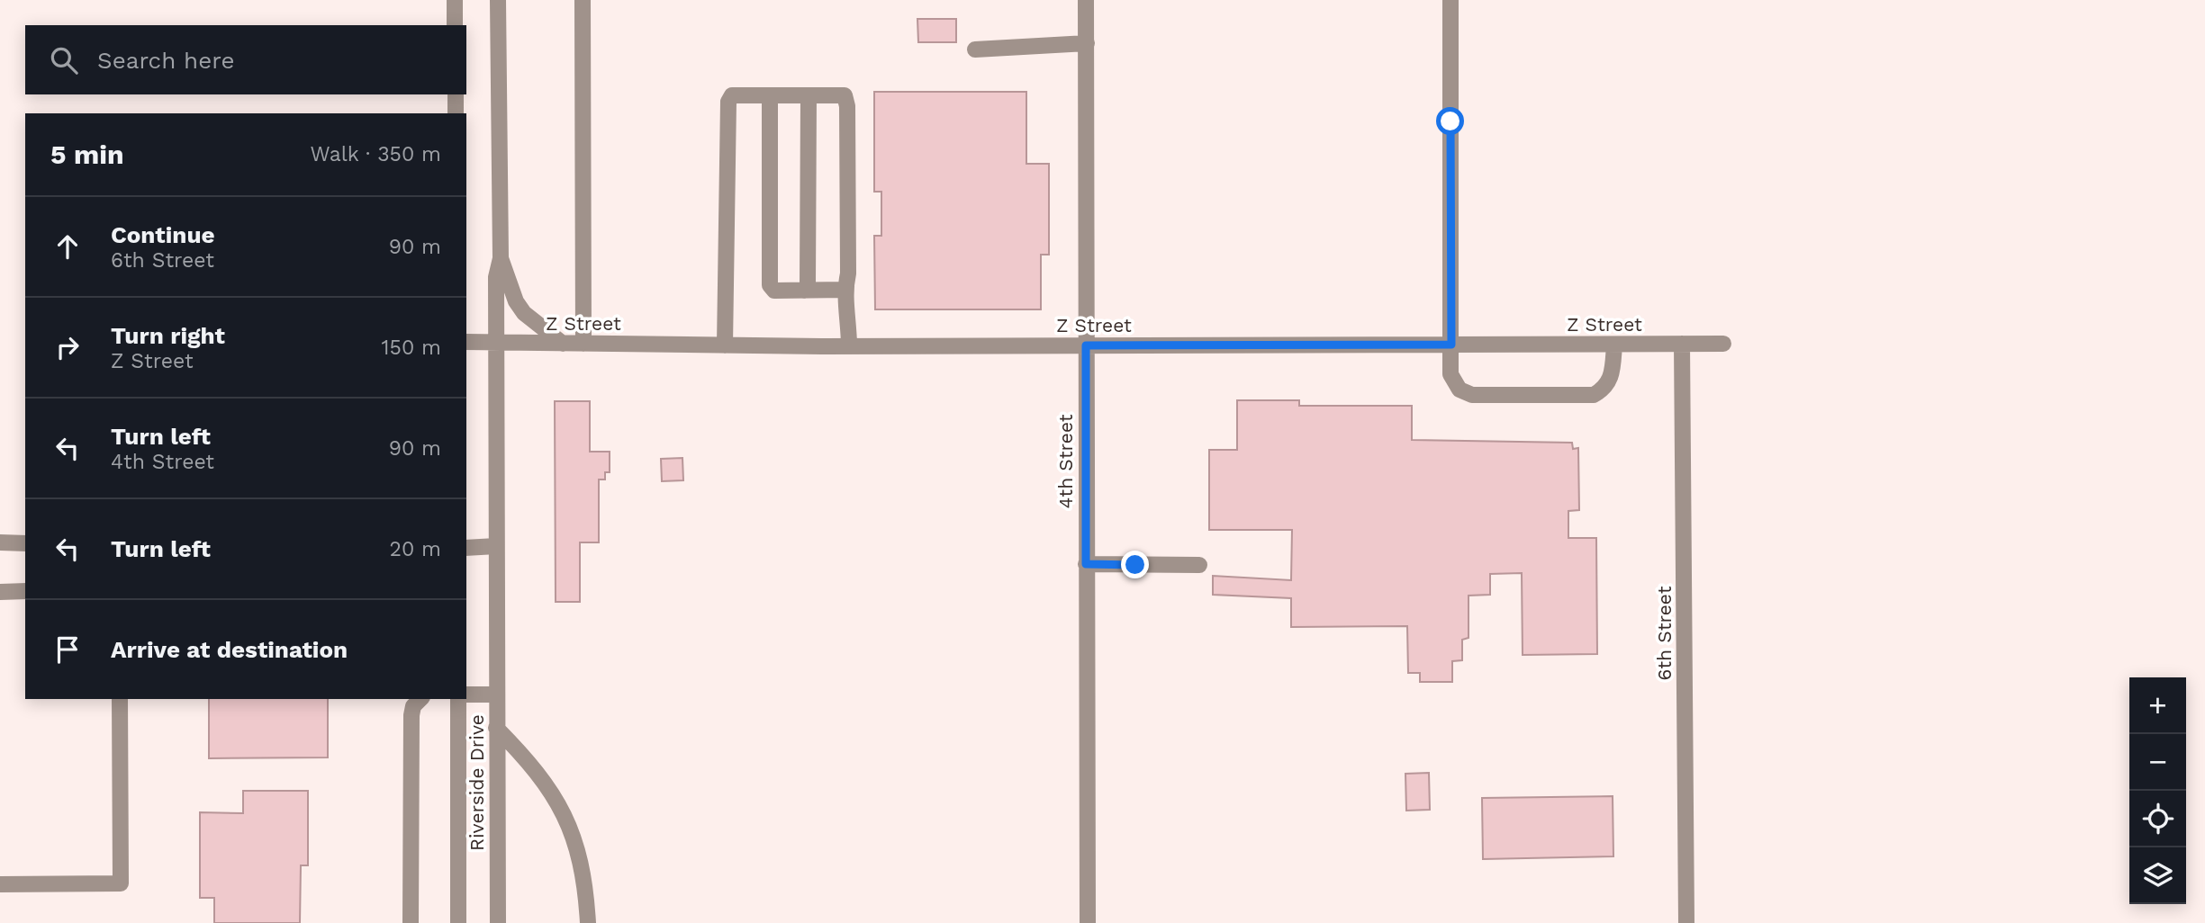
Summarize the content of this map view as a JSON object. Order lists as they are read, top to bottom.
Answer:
{
  "streets": {
    "street": [
      "Z Street",
      "4th Street",
      "6th Street",
      "Riverside Drive"
    ]
  },
  "crossings": [
    ["Z Street", "4th Street"],
    ["Z Street", "6th Street"],
    ["Z Street", "Riverside Drive"]
  ],
  "page": {
    "search": "Search here",
    "heading": ["5 min", "Walk · 350 m"],
    "list": [
      ["Continue", "6th Street", "90 m"],
      ["Turn right", "Z Street", "150 m"],
      ["Turn left", "4th Street", "90 m"],
      ["Turn left", "20 m"],
      "Arrive at destination"
    ],
    "map_buttons": ["+", "−"]
  }
}
